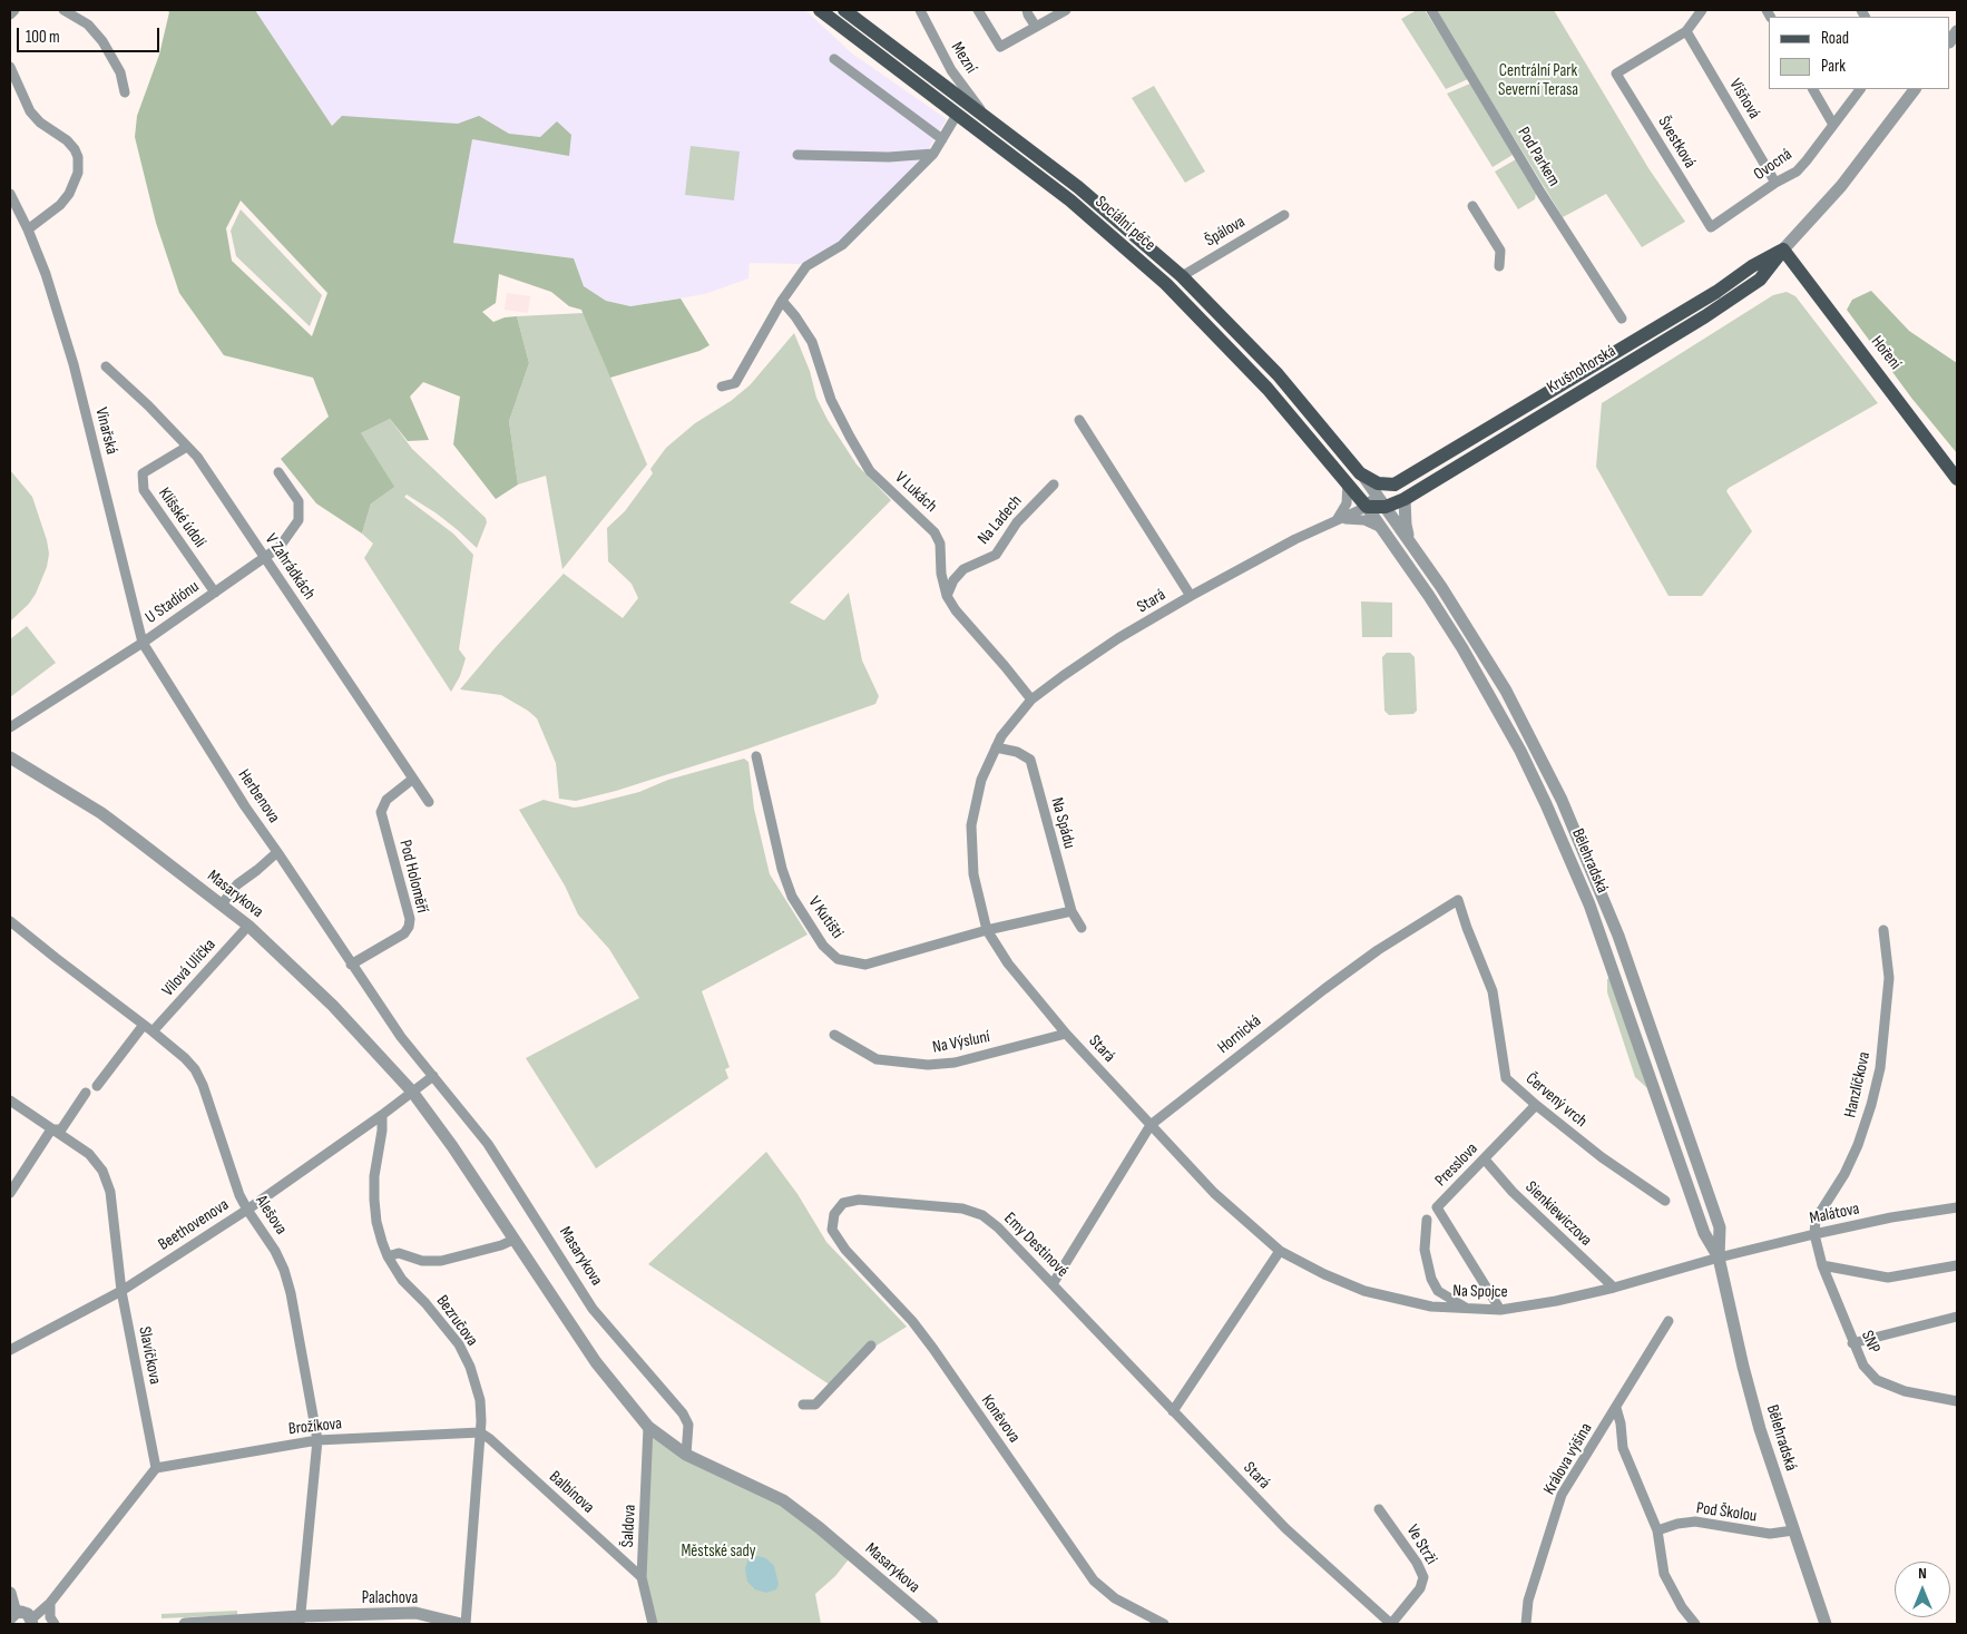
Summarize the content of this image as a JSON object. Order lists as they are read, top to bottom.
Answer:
{
  "streets": {
    "main road": ["Sociální péče", "Hoření", "Krušnohorská"],
    "street": [
      "Mezní",
      "Višňová",
      "Švestková",
      "Pod Parkem",
      "Ovocná",
      "Špálova",
      "Vinařská",
      "V Lukách",
      "Klíšské údolí",
      "Na Ladech",
      "V Zahrádkách",
      "Stará",
      "U Stadiónu",
      "Herbenova",
      "Na Spádu",
      "Bělehradská",
      "Pod Holoměří",
      "Masarykova",
      "V Kutišti",
      "Vilová Ulička",
      "Hornická",
      "Na Výsluní",
      "Hanzlíčkova",
      "Červený vrch",
      "Presslova",
      "Sienkiewiczova",
      "Malátova",
      "Alešova",
      "Beethovenova",
      "Emy Destinové",
      "Na Spojce",
      "Bezručova",
      "SNP",
      "Slavíčkova",
      "Koněvova",
      "Brožíkova",
      "Králova výšina",
      "Balbínova",
      "Pod Školou",
      "Šaldova",
      "Ve Strži",
      "Palachova"
    ]
  },
  "crossings": [
    ["Mezní", "Sociální péče"],
    ["Višňová", "Švestková"],
    ["Višňová", "Ovocná"],
    ["Švestková", "Ovocná"],
    ["Sociální péče", "Špálova"],
    ["Sociální péče", "Krušnohorská"],
    ["Sociální péče", "Stará"],
    ["Sociální péče", "Bělehradská"],
    ["Hoření", "Krušnohorská"],
    ["Krušnohorská", "Bělehradská"],
    ["Vinařská", "U Stadiónu"],
    ["Vinařská", "Herbenova"],
    ["V Lukách", "Na Ladech"],
    ["V Lukách", "Stará"],
    ["Klíšské údolí", "V Zahrádkách"],
    ["Klíšské údolí", "U Stadiónu"],
    ["V Zahrádkách", "U Stadiónu"],
    ["V Zahrádkách", "Pod Holoměří"],
    ["Stará", "Na Spádu"],
    ["Stará", "Bělehradská"],
    ["Stará", "V Kutišti"],
    ["Stará", "Hornická"],
    ["Stará", "Na Výsluní"],
    ["Stará", "Emy Destinové"],
    ["Stará", "Na Spojce"],
    ["Stará", "Ve Strži"],
    ["U Stadiónu", "Herbenova"],
    ["Herbenova", "Pod Holoměří"],
    ["Herbenova", "Masarykova"],
    ["Na Spádu", "V Kutišti"],
    ["Bělehradská", "Malátova"],
    ["Bělehradská", "Na Spojce"],
    ["Bělehradská", "Pod Školou"],
    ["Pod Holoměří", "Masarykova"],
    ["Masarykova", "Vilová Ulička"],
    ["Masarykova", "Beethovenova"],
    ["Masarykova", "Šaldova"],
    ["Vilová Ulička", "Alešova"],
    ["Hornická", "Červený vrch"],
    ["Hornická", "Emy Destinové"],
    ["Hanzlíčkova", "Malátova"],
    ["Hanzlíčkova", "SNP"],
    ["Červený vrch", "Presslova"],
    ["Presslova", "Sienkiewiczova"],
    ["Presslova", "Na Spojce"],
    ["Sienkiewiczova", "Na Spojce"],
    ["Malátova", "Na Spojce"],
    ["Malátova", "SNP"],
    ["Alešova", "Beethovenova"],
    ["Alešova", "Brožíkova"],
    ["Alešova", "Palachova"],
    ["Beethovenova", "Bezručova"],
    ["Beethovenova", "Slavíčkova"],
    ["Emy Destinové", "Koněvova"],
    ["Bezručova", "Brožíkova"],
    ["Bezručova", "Balbínova"],
    ["Bezručova", "Palachova"],
    ["Slavíčkova", "Brožíkova"],
    ["Brožíkova", "Balbínova"],
    ["Balbínova", "Šaldova"]
  ],
  "parks": ["Centrální Park Severní Terasa", "Městské sady"],
  "legend": ["Road", "Park"],
  "scale_bar": "100 m",
  "north": "top"
}
